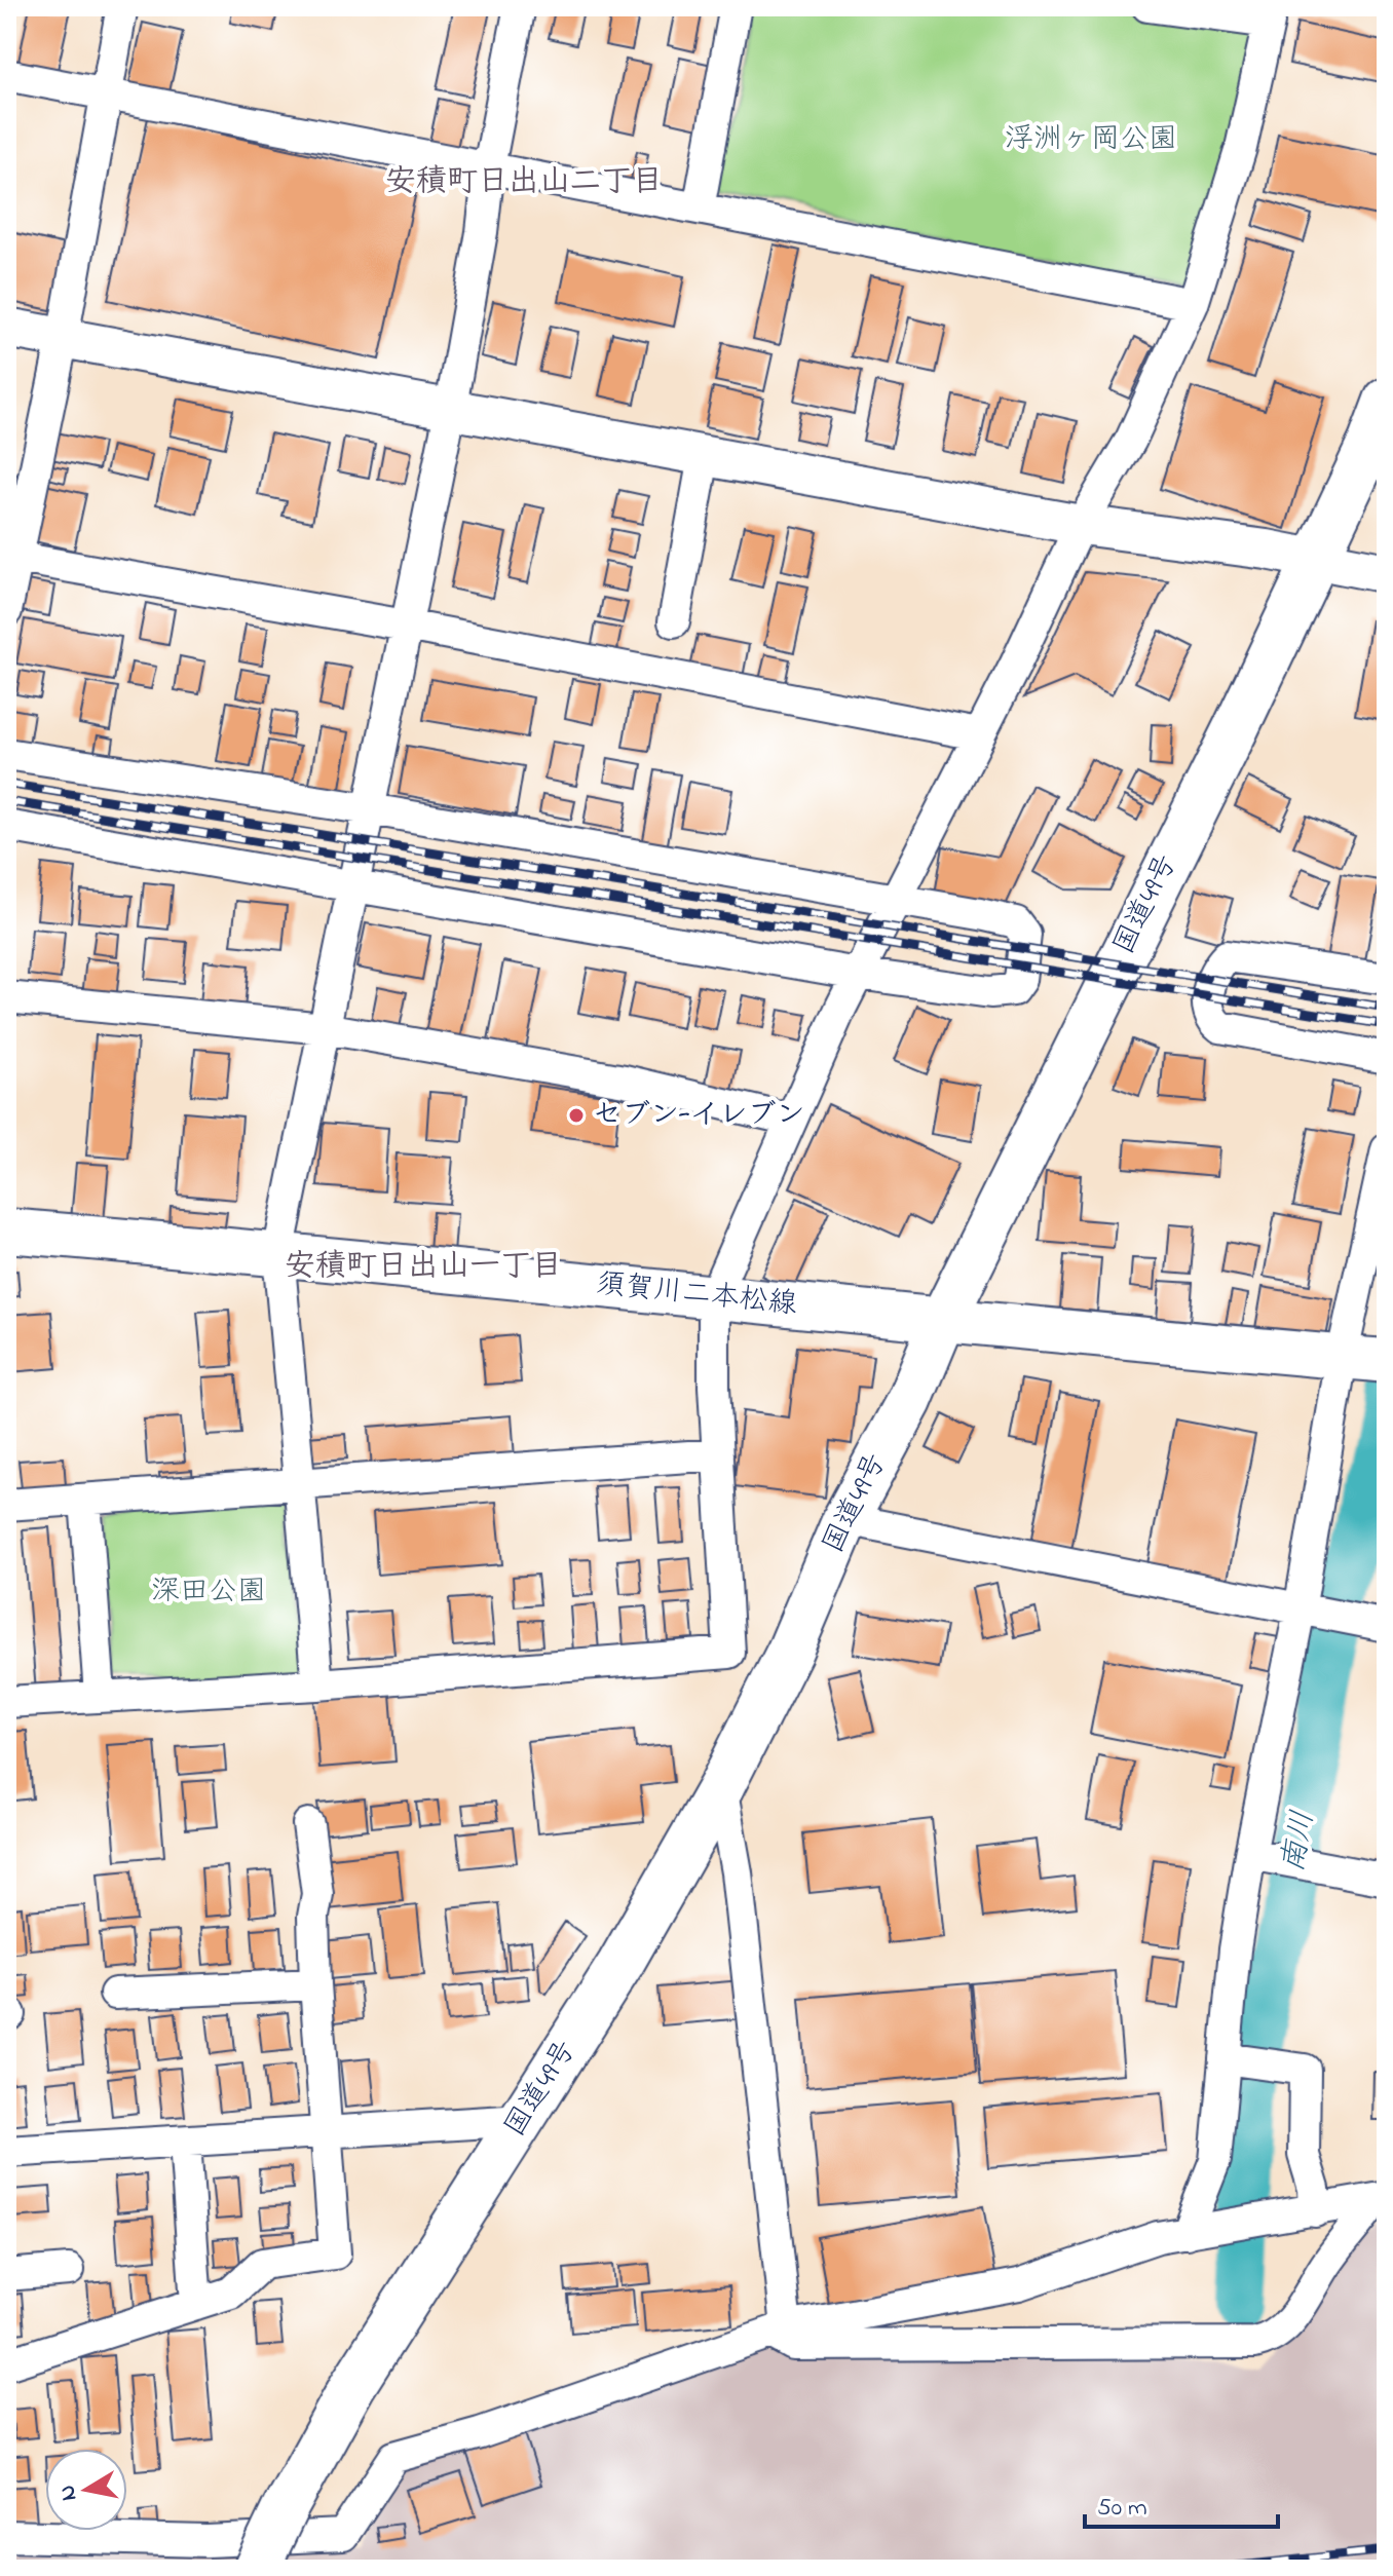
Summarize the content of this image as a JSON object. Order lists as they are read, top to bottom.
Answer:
{
  "streets": {
    "highway": ["国道49号"],
    "main road": ["須賀川二本松線"]
  },
  "crossings": [
    ["国道49号", "須賀川二本松線"]
  ],
  "districts": ["安積町日出山二丁目", "安積町日出山一丁目"],
  "water": ["南川"],
  "parks": ["浮洲ヶ岡公園", "深田公園"],
  "places": ["セブン-イレブン"],
  "scale_bar": "50 m",
  "north": "left"
}
